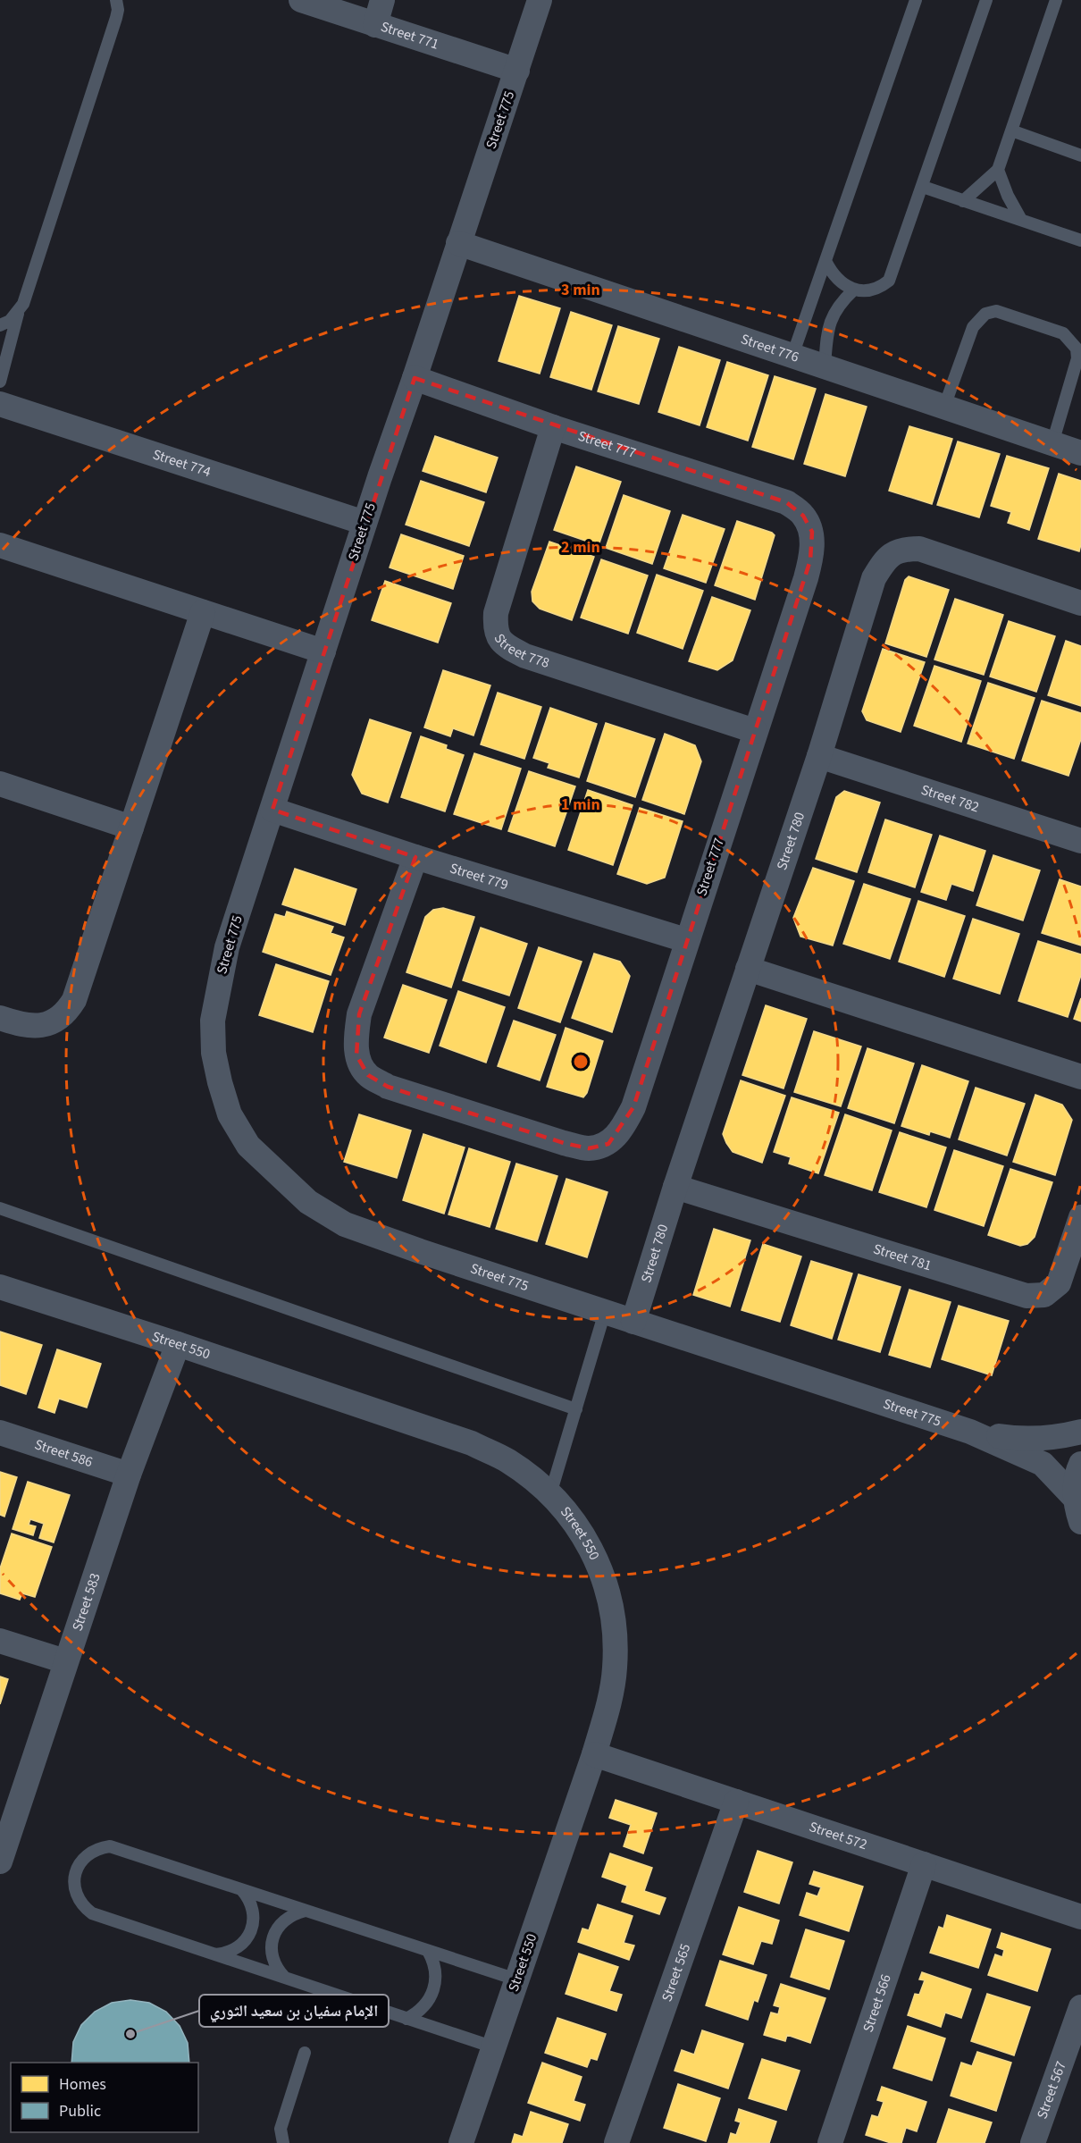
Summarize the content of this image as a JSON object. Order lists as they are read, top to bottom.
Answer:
{
  "streets": {
    "street": [
      "Street 771",
      "Street 775",
      "Street 776",
      "Street 777",
      "Street 774",
      "Street 778",
      "Street 782",
      "Street 780",
      "Street 779",
      "Street 781",
      "Street 550",
      "Street 586",
      "Street 583",
      "Street 572",
      "Street 565",
      "Street 566",
      "Street 567"
    ]
  },
  "crossings": [
    ["Street 771", "Street 775"],
    ["Street 775", "Street 776"],
    ["Street 775", "Street 777"],
    ["Street 775", "Street 774"],
    ["Street 775", "Street 780"],
    ["Street 775", "Street 779"],
    ["Street 777", "Street 778"],
    ["Street 777", "Street 779"],
    ["Street 782", "Street 780"],
    ["Street 780", "Street 781"],
    ["Street 550", "Street 583"],
    ["Street 550", "Street 572"],
    ["Street 586", "Street 583"],
    ["Street 572", "Street 565"],
    ["Street 572", "Street 566"]
  ],
  "places": ["الإمام سفيان بن سعيد الثوري"],
  "legend": ["Homes", "Public"],
  "rings": ["3 min", "2 min", "1 min"]
}
